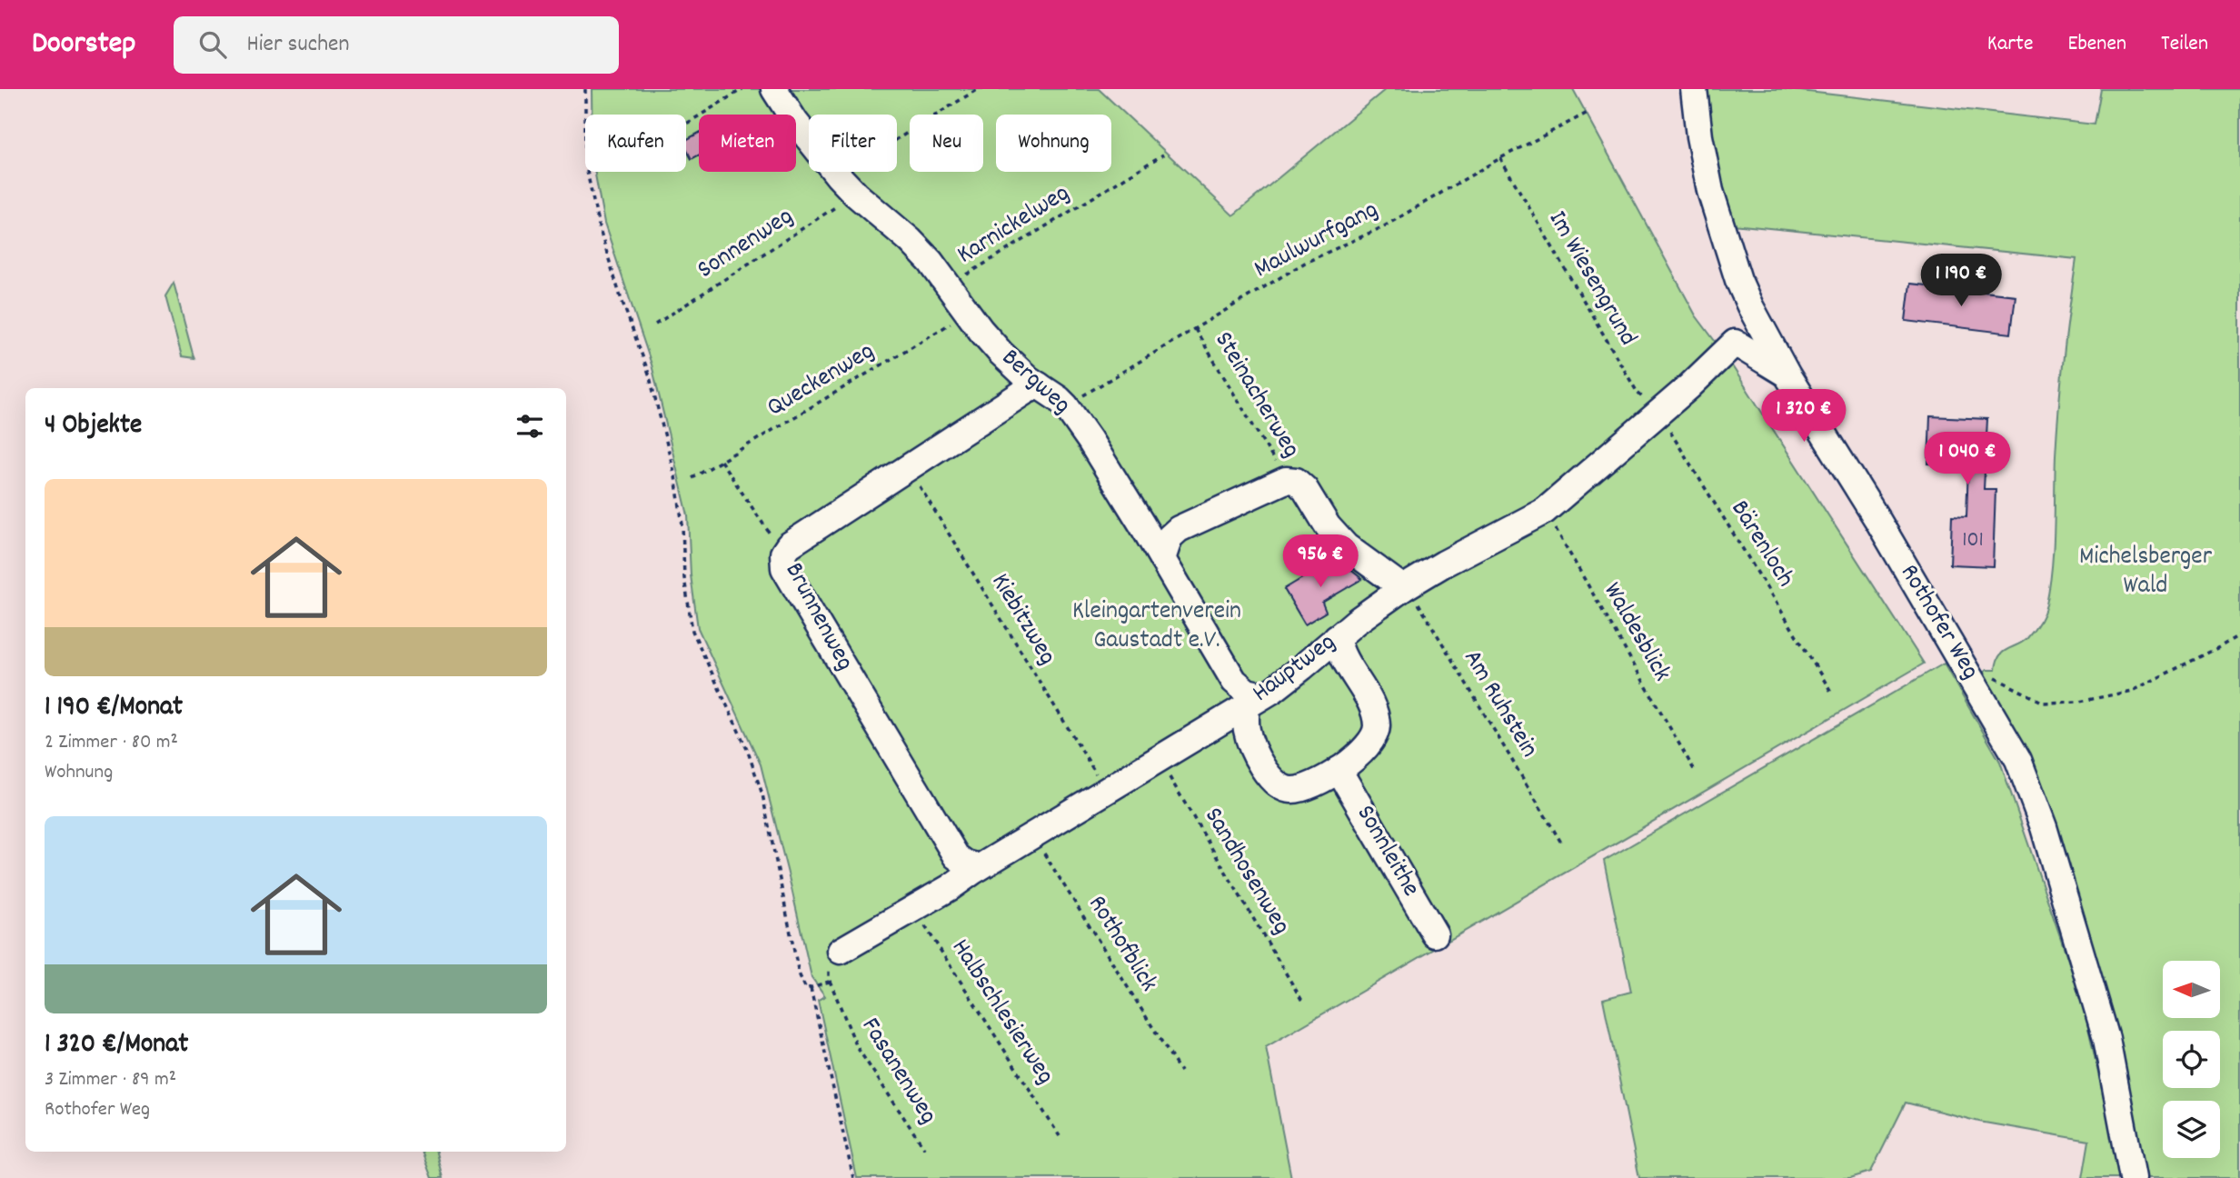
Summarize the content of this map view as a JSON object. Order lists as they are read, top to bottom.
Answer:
{
  "streets": {
    "street": [
      "Bergweg",
      "Brunnenweg",
      "Rothofer Weg",
      "Hauptweg",
      "Sonnleithe"
    ],
    "path": [
      "Karnickelweg",
      "Maulwurfgang",
      "Sonnenweg",
      "Im Wiesengrund",
      "Queckenweg",
      "Steinacherweg",
      "Bärenloch",
      "Kiebitzweg",
      "Waldesblick",
      "Am Ruhstein",
      "Sandhosenweg",
      "Rothofblick",
      "Halbschlesierweg",
      "Fasanenweg"
    ]
  },
  "crossings": [
    ["Karnickelweg", "Bergweg"],
    ["Maulwurfgang", "Im Wiesengrund"],
    ["Maulwurfgang", "Bergweg"],
    ["Maulwurfgang", "Steinacherweg"],
    ["Sonnenweg", "Bergweg"],
    ["Im Wiesengrund", "Bärenloch"],
    ["Im Wiesengrund", "Hauptweg"],
    ["Queckenweg", "Bergweg"],
    ["Bergweg", "Brunnenweg"],
    ["Bergweg", "Hauptweg"],
    ["Bärenloch", "Hauptweg"],
    ["Brunnenweg", "Kiebitzweg"],
    ["Brunnenweg", "Hauptweg"],
    ["Kiebitzweg", "Hauptweg"],
    ["Rothofer Weg", "Hauptweg"],
    ["Waldesblick", "Hauptweg"],
    ["Hauptweg", "Am Ruhstein"],
    ["Hauptweg", "Sandhosenweg"],
    ["Hauptweg", "Rothofblick"],
    ["Hauptweg", "Halbschlesierweg"]
  ],
  "parks": ["Michelsberger Wald", "Kleingartenverein Gaustadt e.V."],
  "house_numbers": ["101"],
  "north": "left",
  "page": {
    "header": "Doorstep",
    "search": "Hier suchen",
    "nav": ["Karte", "Ebenen", "Teilen"],
    "chip": [
      "Kaufen",
      "Mieten",
      "Filter",
      "Neu",
      "Wohnung"
    ],
    "price": [
      "1 190 €",
      "1 320 €",
      "1 040 €",
      "956 €"
    ],
    "heading": "4 Objekte",
    "list": [
      {
        "name": "1 190 €/Monat",
        "note": "2 Zimmer · 80 m² · Wohnung"
      },
      {
        "name": "1 320 €/Monat",
        "note": "3 Zimmer · 89 m² · Rothofer Weg"
      }
    ]
  }
}
